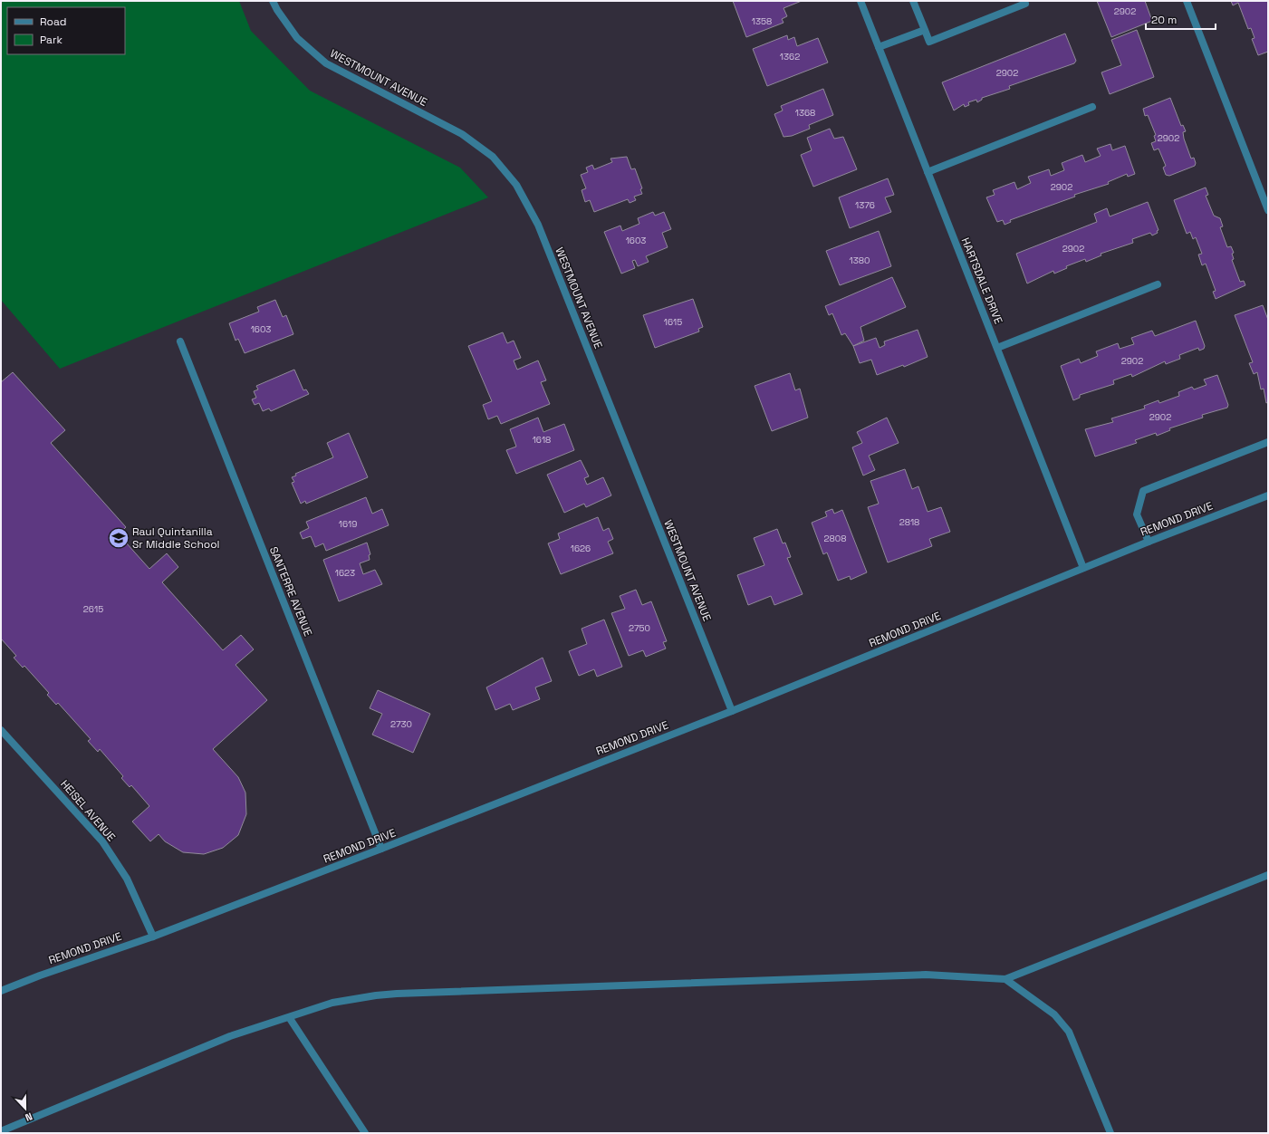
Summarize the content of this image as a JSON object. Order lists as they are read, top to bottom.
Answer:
{
  "streets": {
    "street": [
      "WESTMOUNT AVENUE",
      "HARTSDALE DRIVE",
      "REMOND DRIVE",
      "SANTERRE AVENUE",
      "HEISEL AVENUE"
    ]
  },
  "crossings": [
    ["WESTMOUNT AVENUE", "REMOND DRIVE"],
    ["HARTSDALE DRIVE", "REMOND DRIVE"],
    ["REMOND DRIVE", "SANTERRE AVENUE"],
    ["REMOND DRIVE", "HEISEL AVENUE"]
  ],
  "places": {
    "school or university": ["Raul Quintanilla Sr Middle School"]
  },
  "house_numbers": [
    "2902",
    "1358",
    "1362",
    "2902",
    "1368",
    "2902",
    "2902",
    "1376",
    "1603",
    "2902",
    "1380",
    "1615",
    "1603",
    "2902",
    "2902",
    "1618",
    "2818",
    "1619",
    "2808",
    "1626",
    "1623",
    "2615",
    "2750",
    "2730"
  ],
  "legend": ["Road", "Park"],
  "scale_bar": "20 m",
  "north": "bottom"
}
